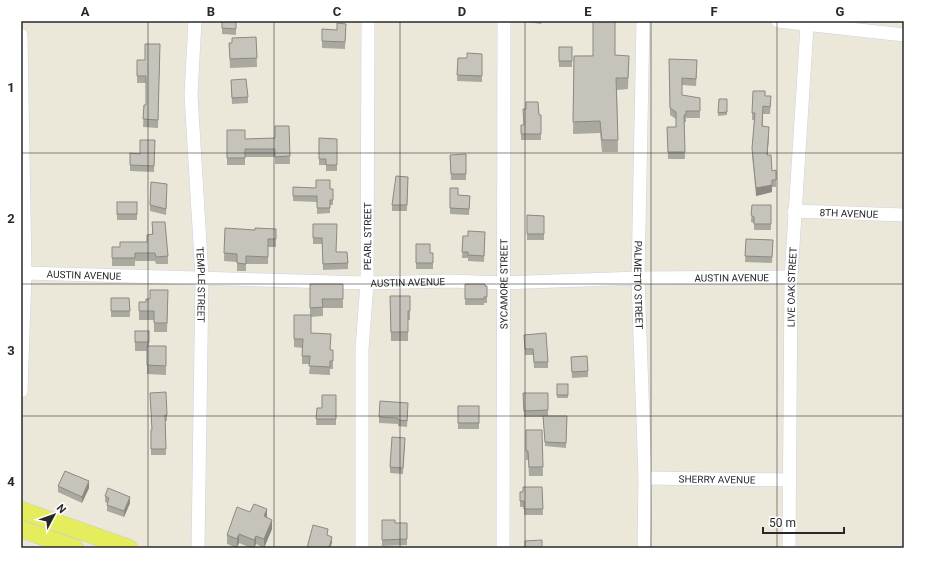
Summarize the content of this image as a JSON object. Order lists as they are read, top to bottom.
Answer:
{
  "streets": {
    "street": [
      "8TH AVENUE",
      "PEARL STREET",
      "AUSTIN AVENUE",
      "TEMPLE STREET",
      "SYCAMORE STREET",
      "PALMETTO STREET",
      "LIVE OAK STREET",
      "SHERRY AVENUE"
    ]
  },
  "crossings": [
    ["8TH AVENUE", "LIVE OAK STREET"],
    ["PEARL STREET", "AUSTIN AVENUE"],
    ["AUSTIN AVENUE", "TEMPLE STREET"],
    ["AUSTIN AVENUE", "SYCAMORE STREET"],
    ["AUSTIN AVENUE", "PALMETTO STREET"],
    ["AUSTIN AVENUE", "LIVE OAK STREET"],
    ["PALMETTO STREET", "SHERRY AVENUE"],
    ["LIVE OAK STREET", "SHERRY AVENUE"]
  ],
  "scale_bar": "50 m",
  "north": "top right",
  "grid": {
    "columns": [
      "A",
      "B",
      "C",
      "D",
      "E",
      "F",
      "G"
    ],
    "rows": [
      "1",
      "2",
      "3",
      "4"
    ]
  }
}
